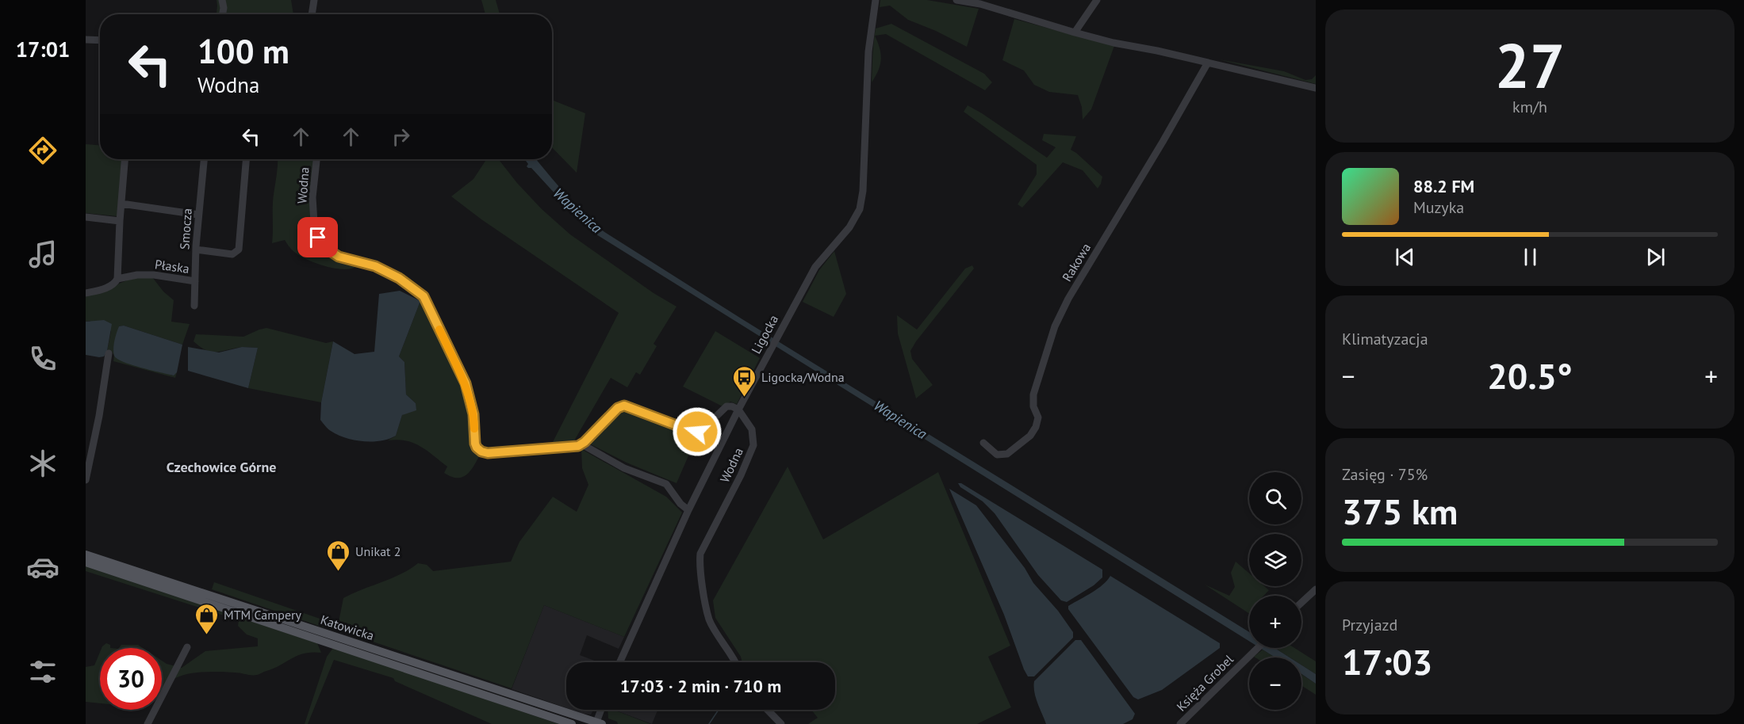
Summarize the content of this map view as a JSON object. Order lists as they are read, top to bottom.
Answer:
{
  "streets": {
    "main road": ["Katowicka"],
    "street": [
      "Wodna",
      "Smocza",
      "Rakowa",
      "Płaska",
      "Ligocka",
      "Księża Grobel"
    ]
  },
  "crossings": [
    ["Wodna", "Ligocka"],
    ["Smocza", "Płaska"]
  ],
  "districts": ["Czechowice Górne"],
  "water": ["Wapienica"],
  "places": {
    "bus stop": ["Ligocka/Wodna"],
    "shop": ["Unikat 2", "MTM Campery"]
  },
  "page": {
    "tabs": "17:01",
    "tile": [
      ["27", "km/h"],
      "Klimatyzacja",
      ["Zasięg · 75%", "375 km"],
      ["Przyjazd", "17:03"]
    ],
    "turn": ["100 m", "Wodna"],
    "song": ["88.2 FM", "Muzyka"],
    "heat": ["−", "20.5°", "+"],
    "map_buttons": ["+", "−"],
    "limit": "30",
    "trip": "17:03 · 2 min · 710 m"
  }
}
